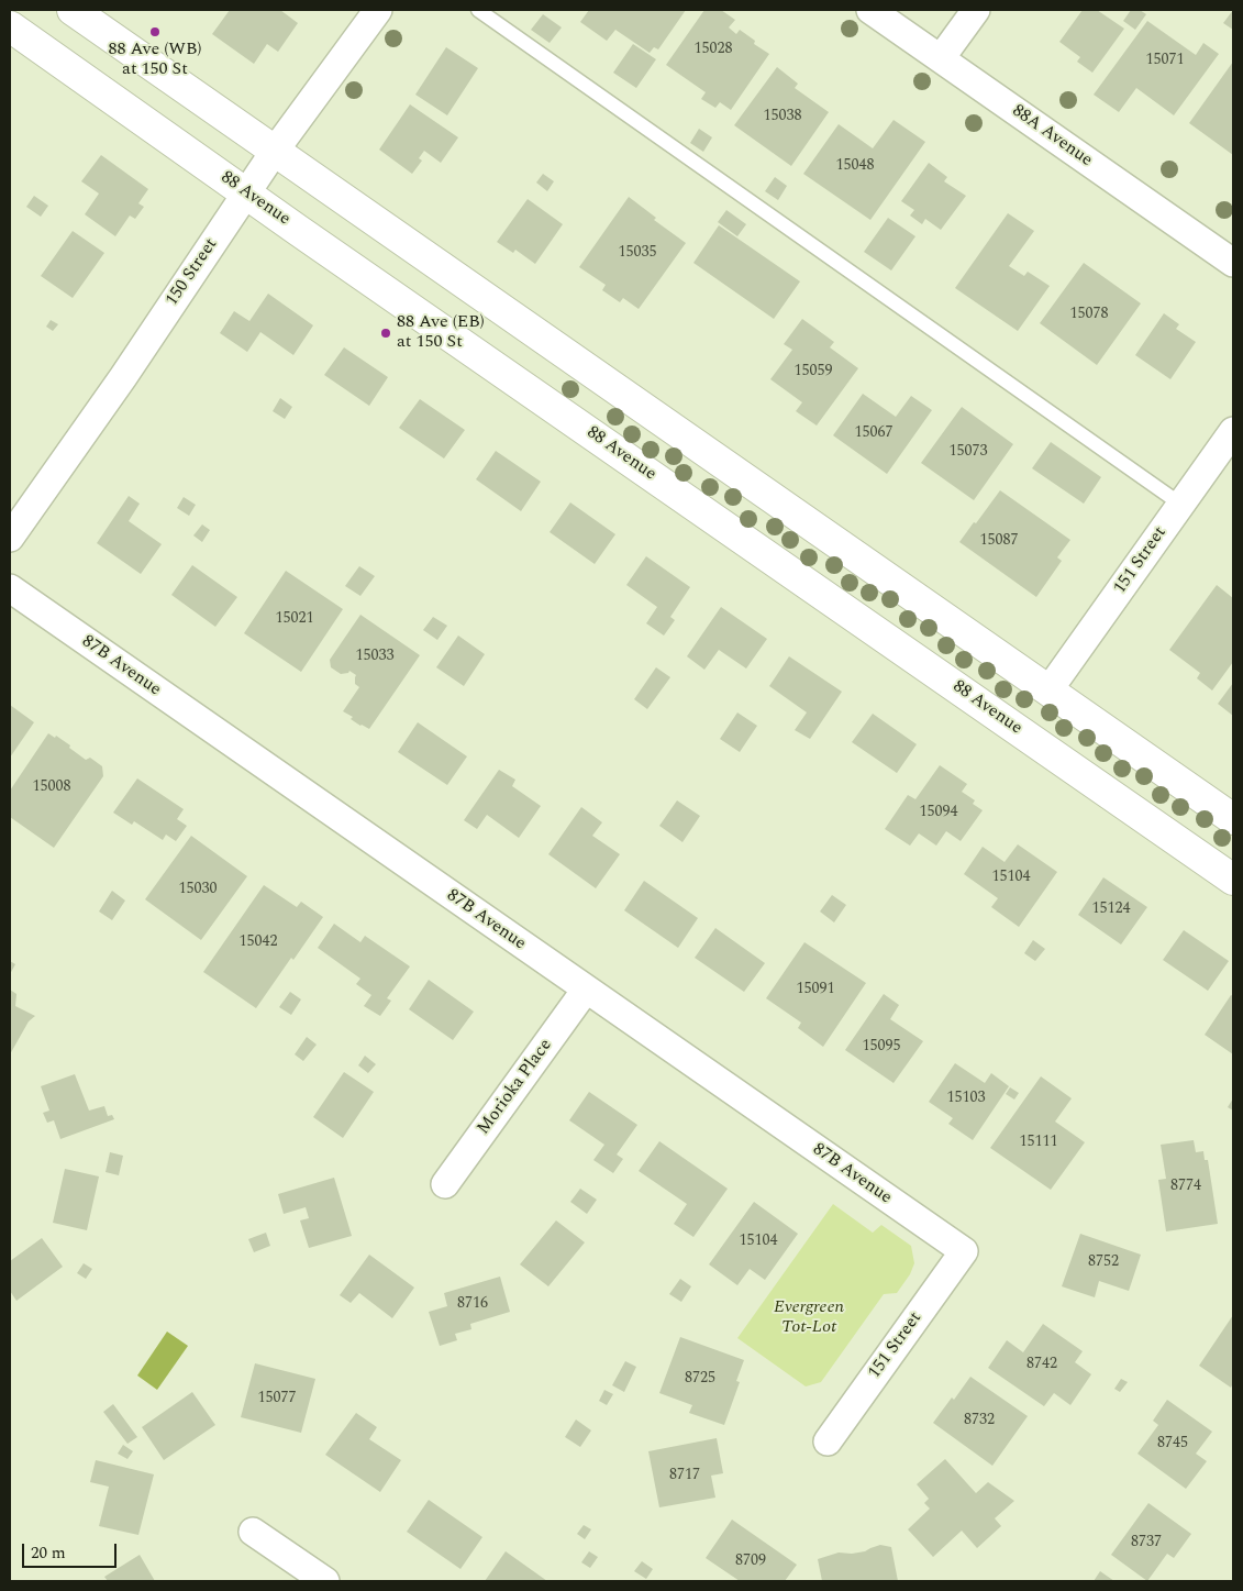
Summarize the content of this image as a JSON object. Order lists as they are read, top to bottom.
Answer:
{
  "streets": {
    "main road": ["88 Avenue"],
    "street": [
      "88A Avenue",
      "150 Street",
      "151 Street",
      "87B Avenue",
      "Morioka Place"
    ]
  },
  "crossings": [
    ["88 Avenue", "150 Street"],
    ["151 Street", "87B Avenue"],
    ["87B Avenue", "Morioka Place"]
  ],
  "parks": ["Evergreen Tot-Lot"],
  "places": ["88 Ave (WB) at 150 St", "88 Ave (EB) at 150 St"],
  "house_numbers": [
    "15028",
    "15071",
    "15038",
    "15048",
    "15035",
    "15078",
    "15059",
    "15067",
    "15073",
    "15087",
    "15021",
    "15033",
    "15008",
    "15094",
    "15104",
    "15030",
    "15124",
    "15042",
    "15091",
    "15095",
    "15103",
    "15111",
    "8774",
    "15104",
    "8752",
    "8716",
    "8742",
    "8725",
    "15077",
    "8732",
    "8745",
    "8717",
    "8737",
    "8709"
  ],
  "scale_bar": "20 m"
}
